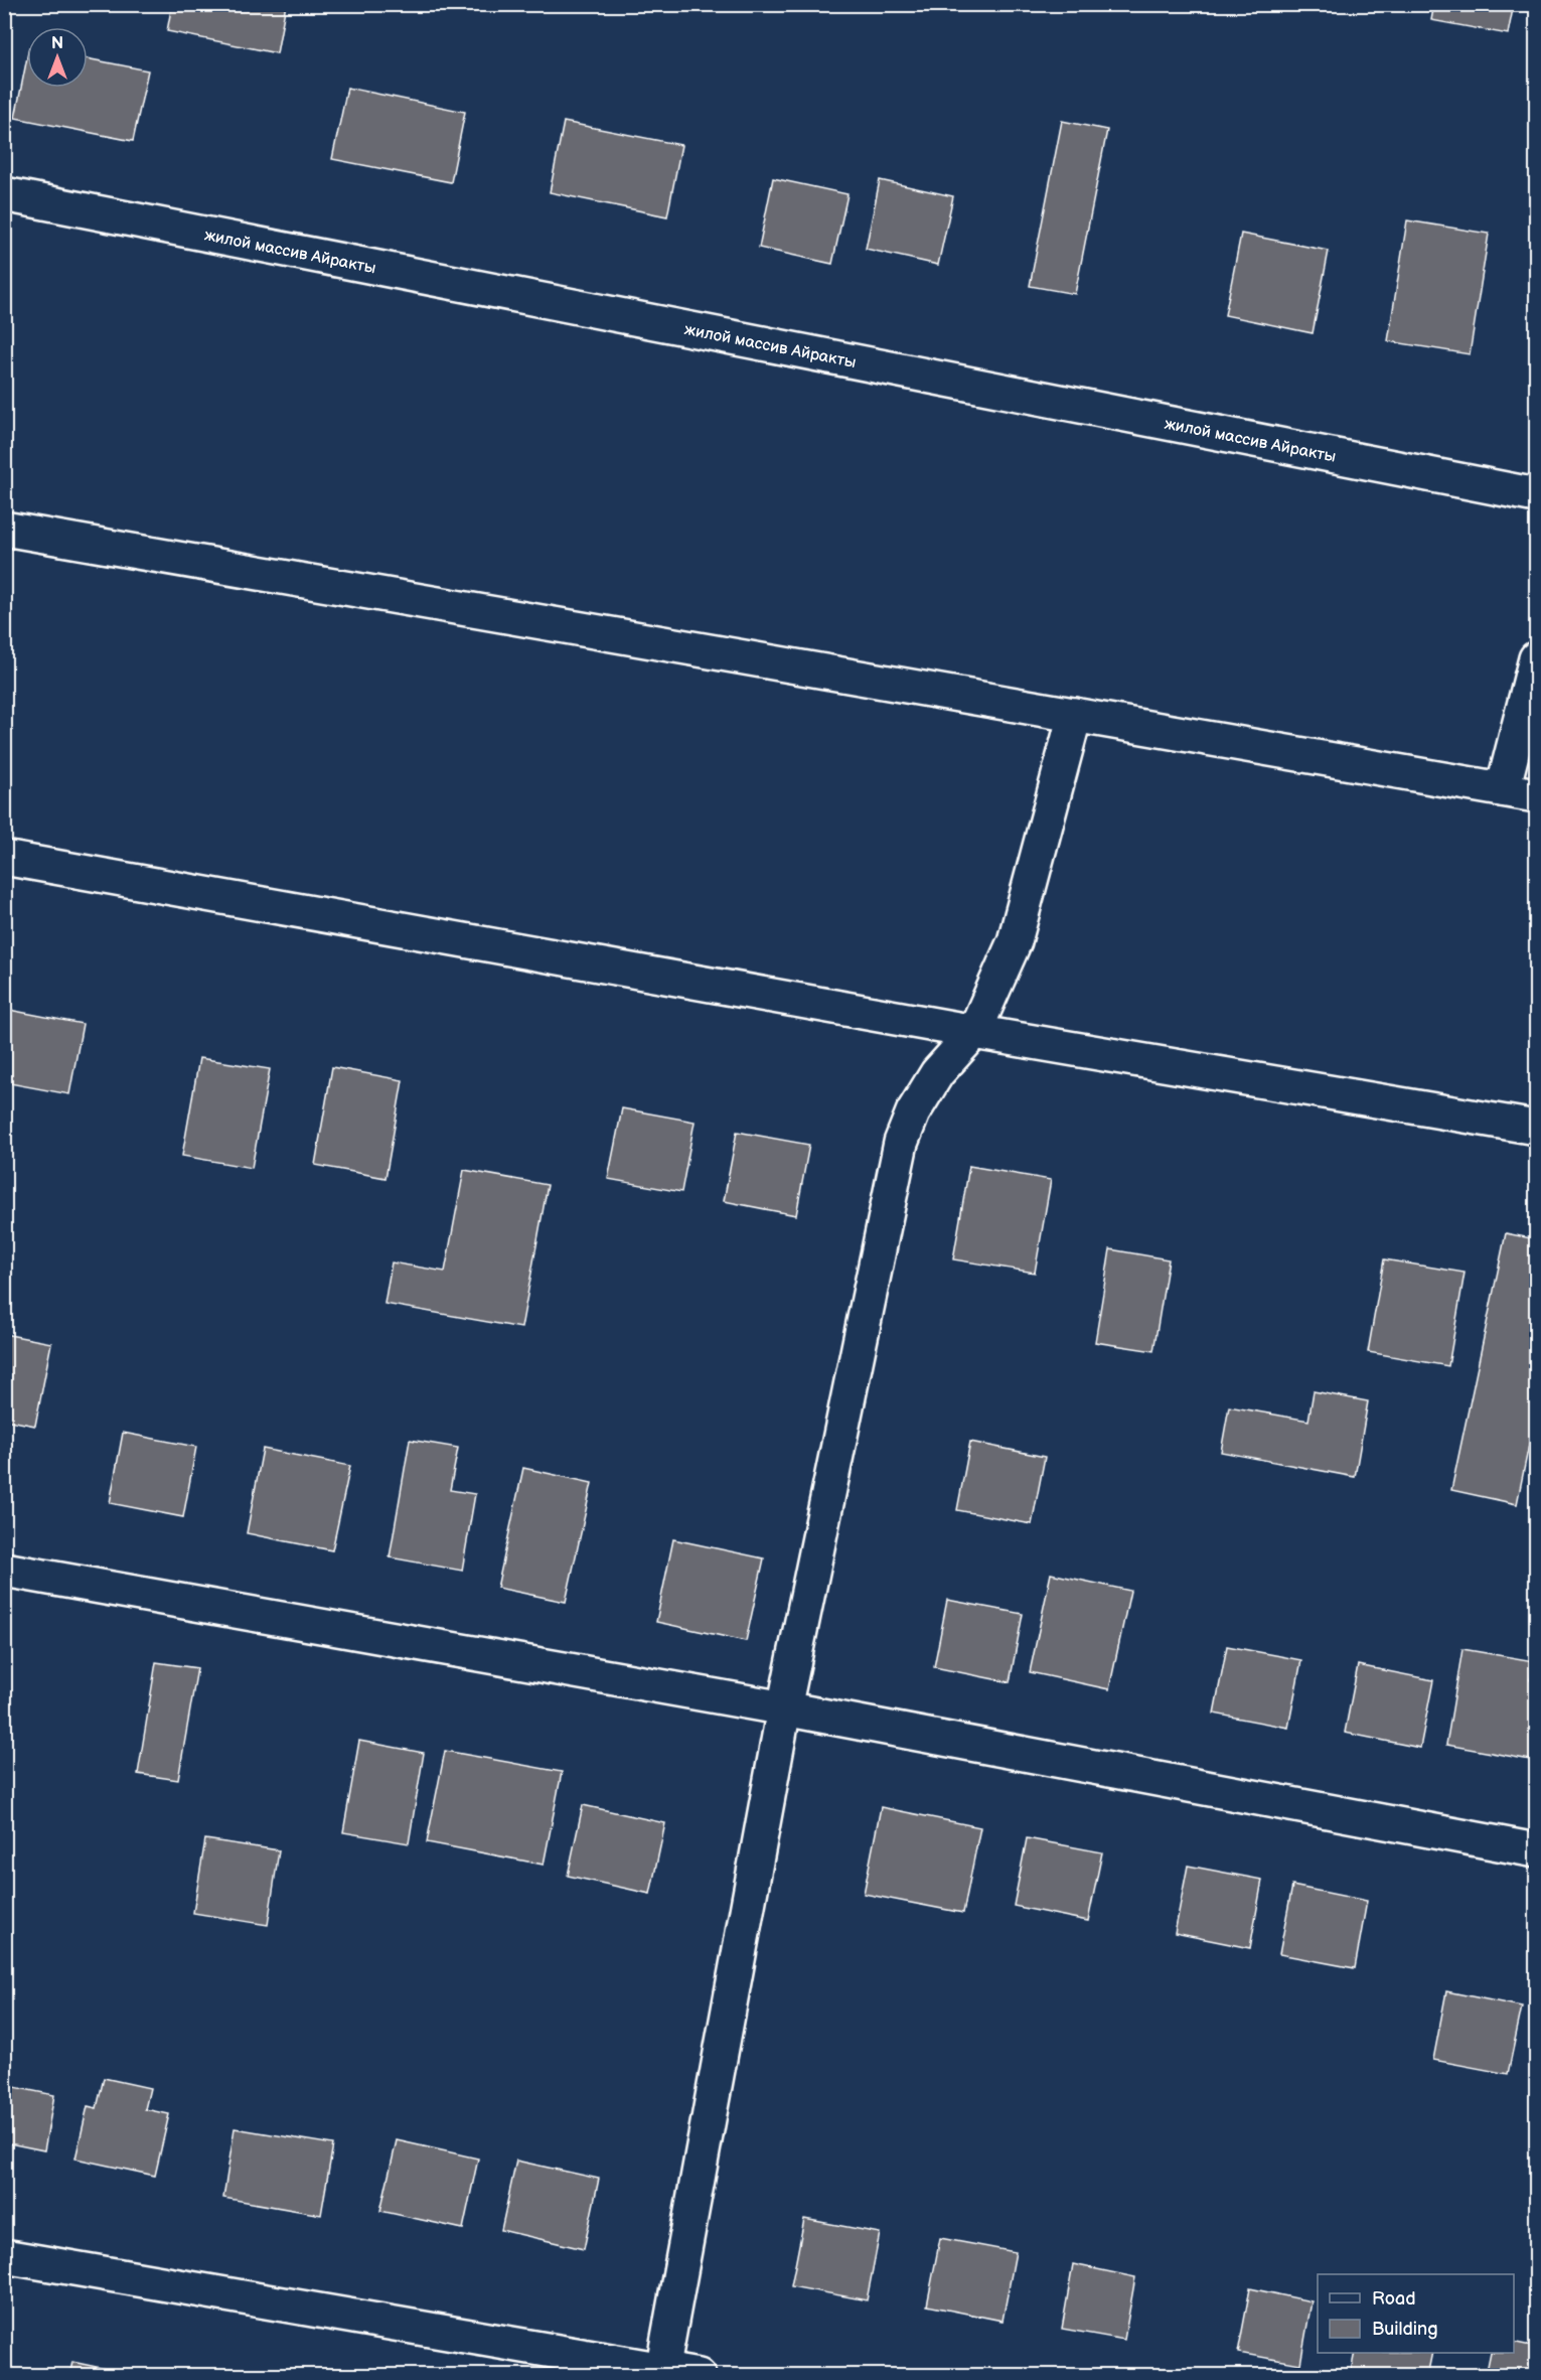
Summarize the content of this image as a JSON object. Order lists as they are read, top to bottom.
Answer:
{
  "streets": {
    "street": ["жилой массив Айракты"]
  },
  "legend": ["Road", "Building"],
  "north": "top"
}
